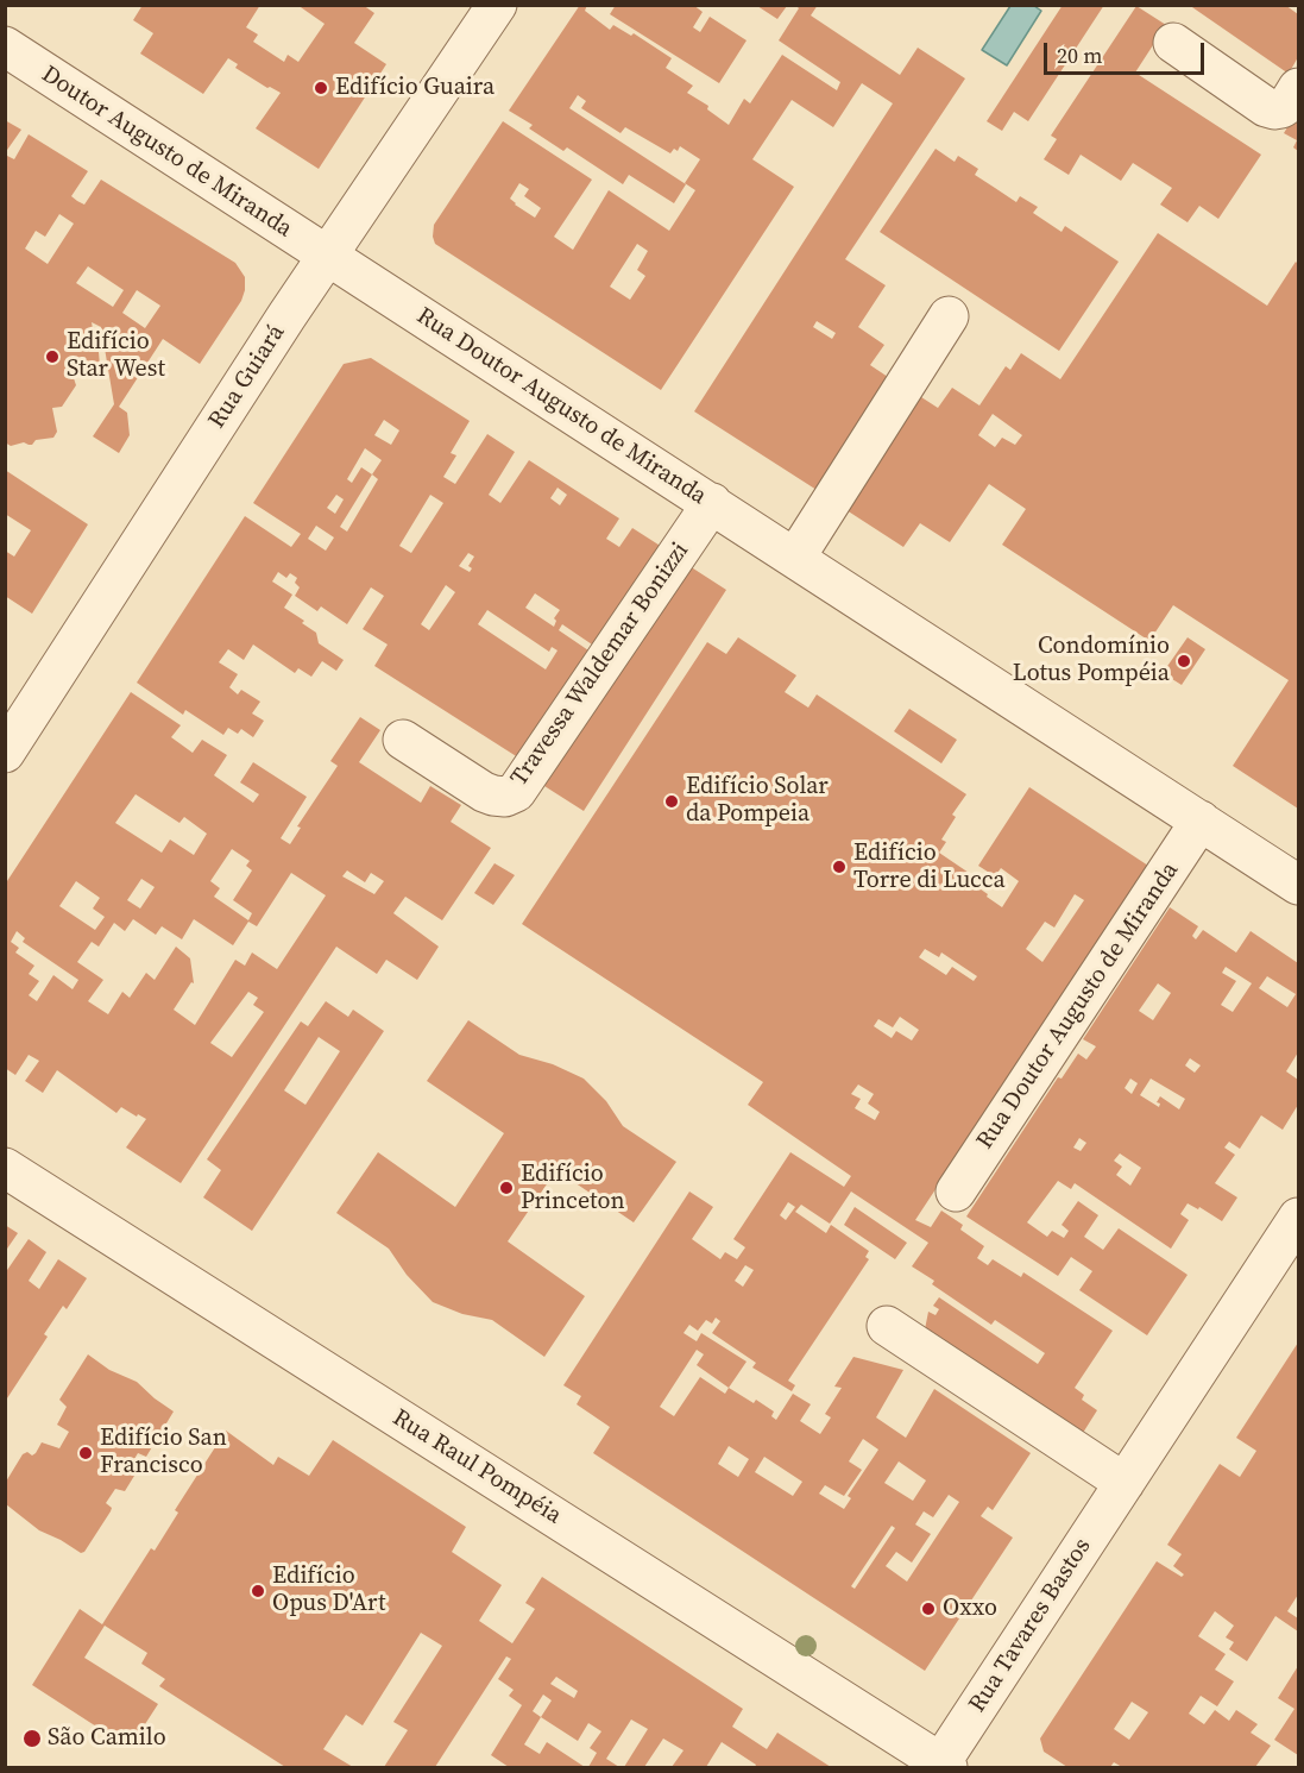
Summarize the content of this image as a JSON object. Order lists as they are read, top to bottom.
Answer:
{
  "streets": {
    "street": [
      "Doutor Augusto de Miranda",
      "Rua Guiará",
      "Rua Doutor Augusto de Miranda",
      "Travessa Waldemar Bonizzi",
      "Rua Raul Pompéia",
      "Rua Tavares Bastos"
    ]
  },
  "crossings": [
    ["Doutor Augusto de Miranda", "Rua Guiará"],
    ["Doutor Augusto de Miranda", "Rua Doutor Augusto de Miranda"],
    ["Rua Guiará", "Rua Doutor Augusto de Miranda"],
    ["Rua Doutor Augusto de Miranda", "Travessa Waldemar Bonizzi"],
    ["Rua Raul Pompéia", "Rua Tavares Bastos"]
  ],
  "places": [
    "Edifício Guaira",
    "Edifício Star West",
    "Condomínio Lotus Pompéia",
    "Edifício Solar da Pompeia",
    "Edifício Torre di Lucca",
    "Edifício Princeton",
    "Edifício San Francisco",
    "Edifício Opus D'Art",
    "Oxxo",
    "São Camilo"
  ],
  "scale_bar": "20 m"
}
